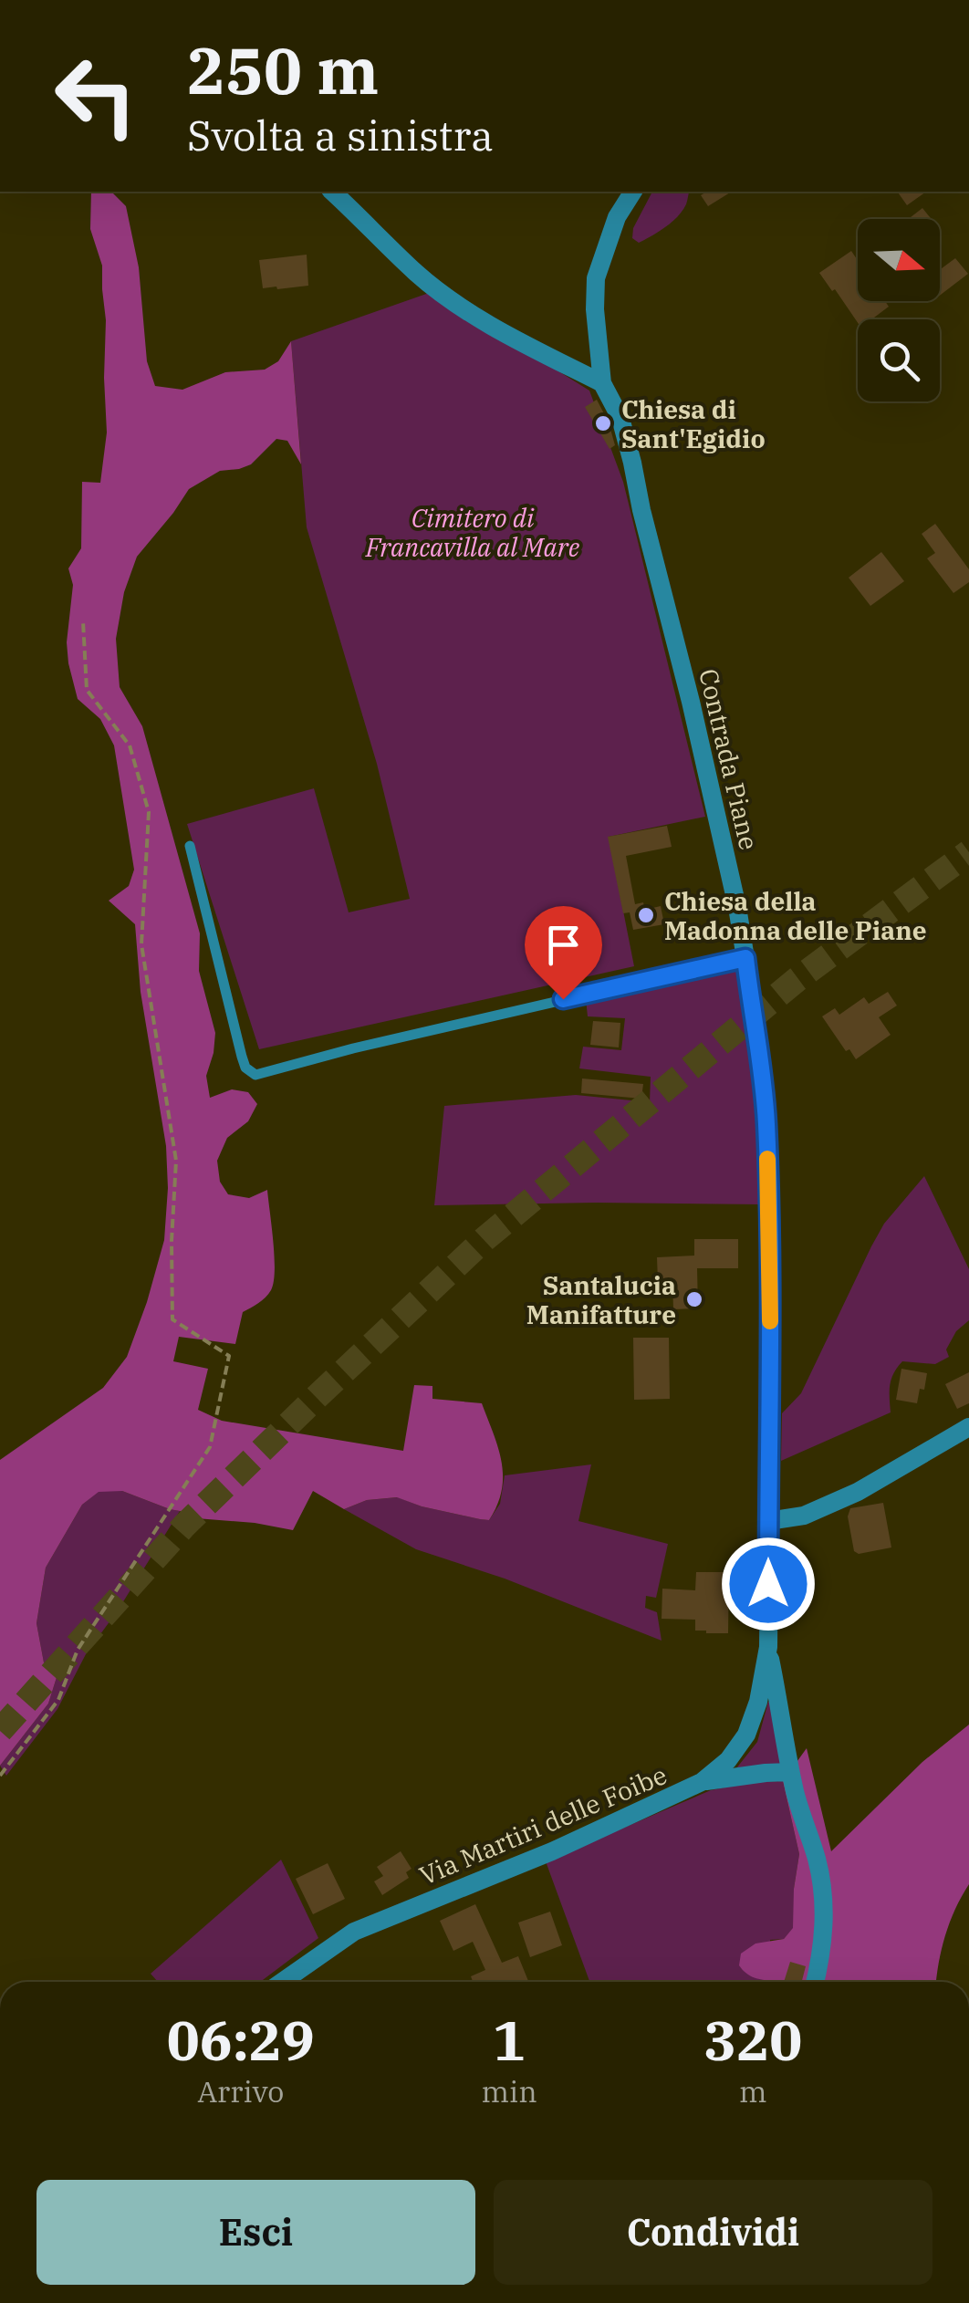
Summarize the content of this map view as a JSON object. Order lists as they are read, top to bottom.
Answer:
{
  "streets": {
    "street": ["Contrada Piane", "Via Martiri delle Foibe"]
  },
  "crossings": [
    ["Contrada Piane", "Via Martiri delle Foibe"]
  ],
  "parks": ["Cimitero di Francavilla al Mare"],
  "places": ["Chiesa di Sant'Egidio", "Chiesa della Madonna delle Piane", "Santalucia Manifatture"],
  "north": "right",
  "page": {
    "turn": ["250 m", "Svolta a sinistra"],
    "eta": [
      "06:29",
      "Arrivo",
      "1",
      "min",
      "320",
      "m"
    ],
    "buttons": ["Esci", "Condividi"]
  }
}
